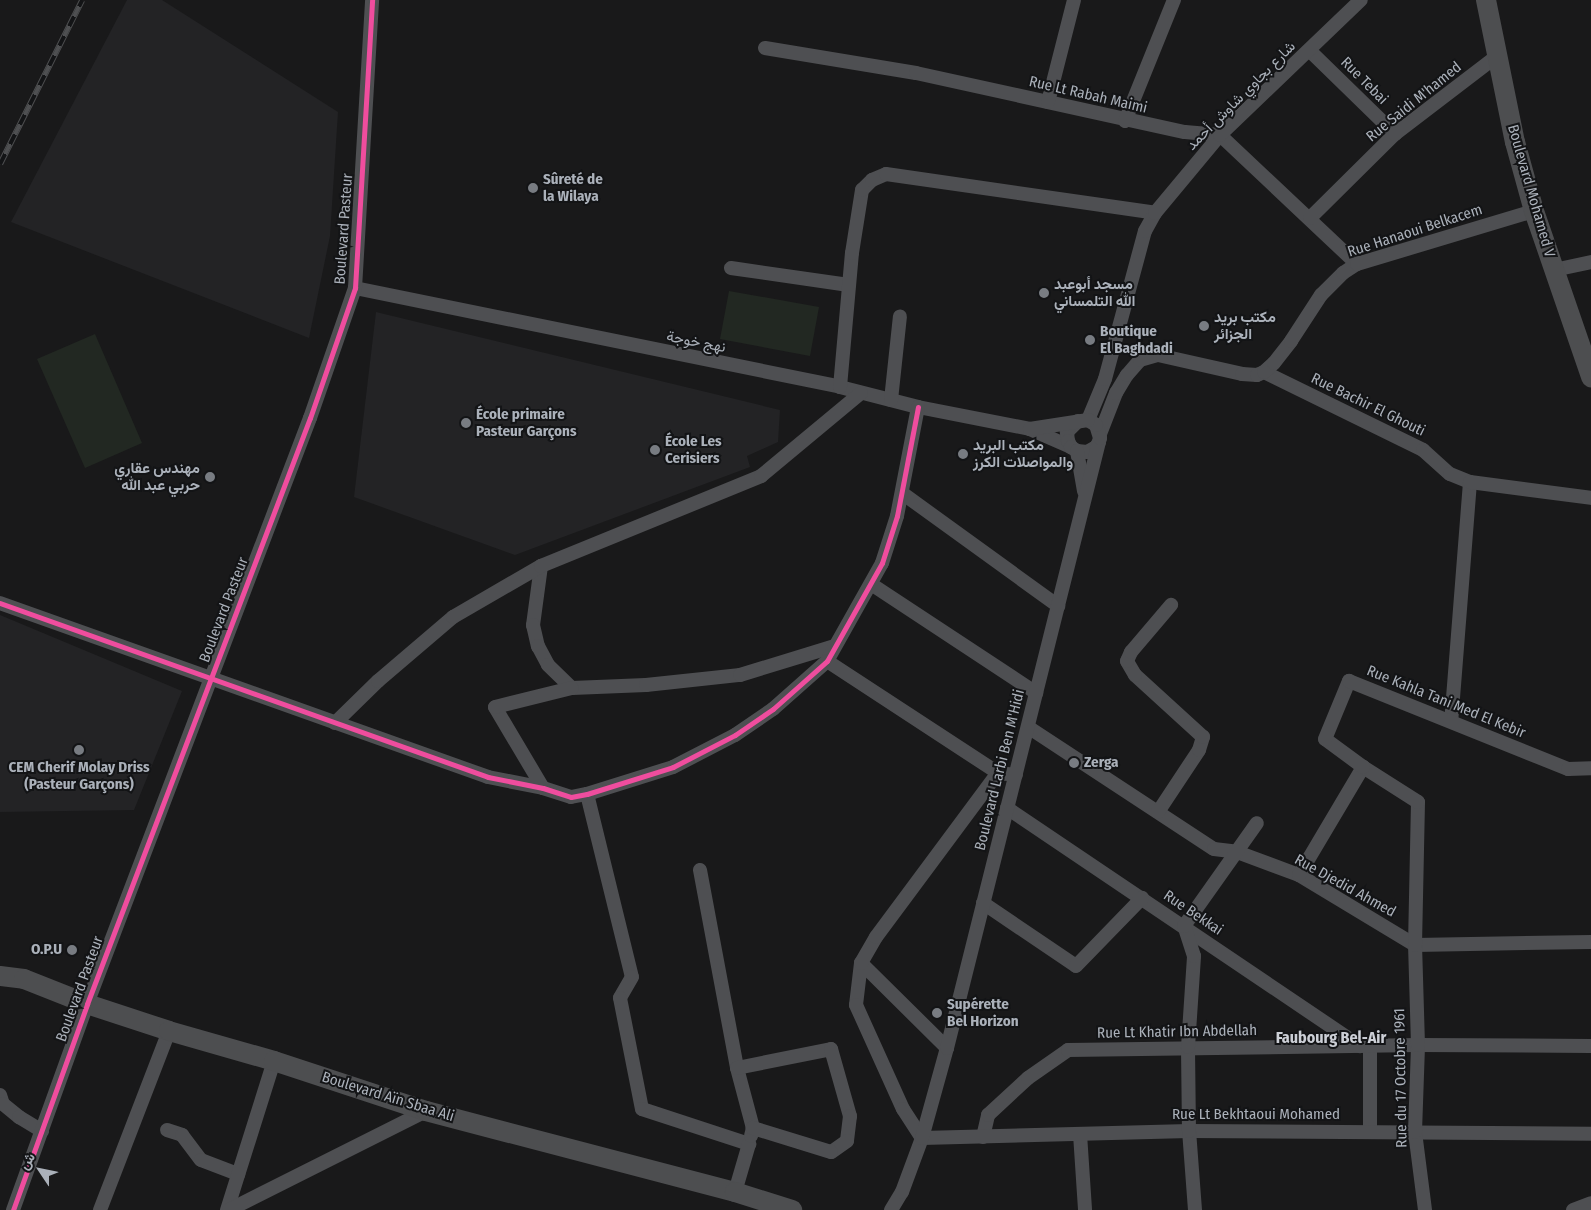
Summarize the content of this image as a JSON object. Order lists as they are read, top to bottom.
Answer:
{
  "streets": {
    "main road": ["Boulevard Mohamed V", "Boulevard Aïn Sbaa Ali"],
    "street": [
      "Rue Tebai",
      "Rue Lt Rabah Maimi",
      "شارع بجاوي شاوش أحمد",
      "Rue Saidi M'hamed",
      "Boulevard Pasteur",
      "Rue Hanaoui Belkacem",
      "نهج خوجة",
      "Rue Bachir El Ghouti",
      "Rue Kahla Tani Med El Kebir",
      "Boulevard Larbi Ben M'Hidi",
      "Rue Djedid Ahmed",
      "Rue Bekkai",
      "Rue Lt Khatir Ibn Abdellah",
      "Rue du 17 Octobre 1961",
      "Rue Lt Bekhtaoui Mohamed"
    ]
  },
  "crossings": [
    ["Rue Tebai", "شارع بجاوي شاوش أحمد"],
    ["Rue Tebai", "Rue Saidi M'hamed"],
    ["Rue Lt Rabah Maimi", "شارع بجاوي شاوش أحمد"],
    ["شارع بجاوي شاوش أحمد", "نهج خوجة"],
    ["شارع بجاوي شاوش أحمد", "Boulevard Larbi Ben M'Hidi"],
    ["Rue Saidi M'hamed", "Boulevard Mohamed V"],
    ["Boulevard Mohamed V", "Rue Hanaoui Belkacem"],
    ["Boulevard Pasteur", "نهج خوجة"],
    ["Boulevard Pasteur", "Boulevard Aïn Sbaa Ali"],
    ["Rue Hanaoui Belkacem", "Rue Bachir El Ghouti"],
    ["نهج خوجة", "Boulevard Larbi Ben M'Hidi"],
    ["Rue Bachir El Ghouti", "Boulevard Larbi Ben M'Hidi"],
    ["Rue Kahla Tani Med El Kebir", "Rue du 17 Octobre 1961"],
    ["Boulevard Larbi Ben M'Hidi", "Rue Djedid Ahmed"],
    ["Boulevard Larbi Ben M'Hidi", "Rue Bekkai"],
    ["Boulevard Larbi Ben M'Hidi", "Rue Lt Bekhtaoui Mohamed"],
    ["Rue Djedid Ahmed", "Rue du 17 Octobre 1961"],
    ["Rue Bekkai", "Rue Lt Khatir Ibn Abdellah"],
    ["Rue Lt Khatir Ibn Abdellah", "Rue du 17 Octobre 1961"],
    ["Rue Lt Khatir Ibn Abdellah", "Rue Lt Bekhtaoui Mohamed"],
    ["Rue du 17 Octobre 1961", "Rue Lt Bekhtaoui Mohamed"]
  ],
  "districts": ["Faubourg Bel-Air"],
  "places": [
    "Sûreté de la Wilaya",
    "مسجد أبوعبد الله التلمساني",
    "مكتب بريد الجزائر",
    "Boutique El Baghdadi",
    "École primaire Pasteur Garçons",
    "École Les Cerisiers",
    "مكتب البريد والمواصلات الكرز",
    "مهندس عقاري حربي عبد الله",
    "CEM Cherif Molay Driss (Pasteur Garçons)",
    "Zerga",
    "O.P.U",
    "Supérette Bel Horizon"
  ],
  "north": "top left"
}
